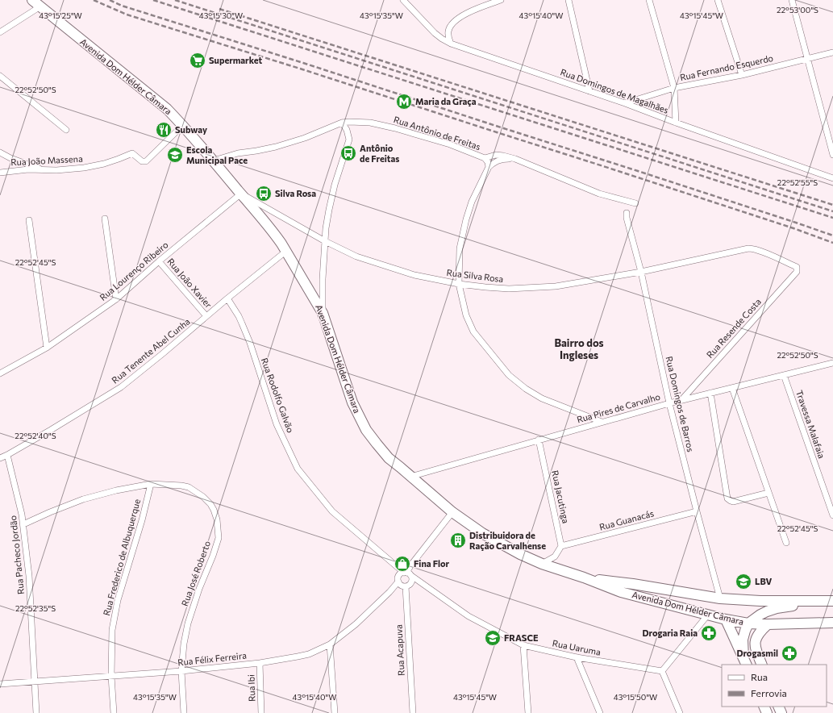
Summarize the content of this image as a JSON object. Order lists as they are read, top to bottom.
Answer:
{
  "streets": {
    "main road": ["Avenida Dom Hélder Câmara"],
    "street": [
      "Rua Fernando Esquerdo",
      "Rua Domingos de Magalhães",
      "Rua Antônio de Freitas",
      "Rua João Massena",
      "Rua Lourenço Ribeiro",
      "Rua Silva Rosa",
      "Rua João Xavier",
      "Rua Resende Costa",
      "Rua Tenente Abel Cunha",
      "Rua Rodolfo Galvão",
      "Rua Domingos de Barros",
      "Rua Pires de Carvalho",
      "Travessa Malafaia",
      "Rua Jacutinga",
      "Rua Guanacás",
      "Rua Pacheco Jordão",
      "Rua Frederico de Albuquerque",
      "Rua José Roberto",
      "Rua Uaruma",
      "Rua Acapuva",
      "Rua Félix Ferreira",
      "Rua Ibi"
    ]
  },
  "crossings": [
    ["Rua Fernando Esquerdo", "Rua Domingos de Magalhães"],
    ["Avenida Dom Hélder Câmara", "Rua João Massena"],
    ["Avenida Dom Hélder Câmara", "Rua Lourenço Ribeiro"],
    ["Avenida Dom Hélder Câmara", "Rua Silva Rosa"],
    ["Avenida Dom Hélder Câmara", "Rua Tenente Abel Cunha"],
    ["Avenida Dom Hélder Câmara", "Rua Domingos de Barros"],
    ["Avenida Dom Hélder Câmara", "Rua Pires de Carvalho"],
    ["Rua Lourenço Ribeiro", "Rua Silva Rosa"],
    ["Rua Lourenço Ribeiro", "Rua João Xavier"],
    ["Rua Silva Rosa", "Rua Resende Costa"],
    ["Rua Silva Rosa", "Rua Domingos de Barros"],
    ["Rua João Xavier", "Rua Tenente Abel Cunha"],
    ["Rua Resende Costa", "Rua Pires de Carvalho"],
    ["Rua Tenente Abel Cunha", "Rua Rodolfo Galvão"],
    ["Rua Tenente Abel Cunha", "Rua Pacheco Jordão"],
    ["Rua Rodolfo Galvão", "Rua Uaruma"],
    ["Rua Rodolfo Galvão", "Rua Acapuva"],
    ["Rua Rodolfo Galvão", "Rua Félix Ferreira"],
    ["Rua Domingos de Barros", "Rua Pires de Carvalho"],
    ["Rua Domingos de Barros", "Rua Guanacás"],
    ["Rua Pires de Carvalho", "Travessa Malafaia"],
    ["Rua Pires de Carvalho", "Rua Jacutinga"],
    ["Rua Jacutinga", "Rua Guanacás"],
    ["Rua Pacheco Jordão", "Rua José Roberto"],
    ["Rua Pacheco Jordão", "Rua Félix Ferreira"],
    ["Rua Frederico de Albuquerque", "Rua José Roberto"],
    ["Rua Frederico de Albuquerque", "Rua Félix Ferreira"],
    ["Rua José Roberto", "Rua Félix Ferreira"],
    ["Rua Uaruma", "Rua Acapuva"],
    ["Rua Uaruma", "Rua Félix Ferreira"],
    ["Rua Acapuva", "Rua Félix Ferreira"],
    ["Rua Félix Ferreira", "Rua Ibi"]
  ],
  "districts": ["Bairro dos Ingleses"],
  "places": {
    "supermarket": ["Supermarket"],
    "metro station": ["Maria da Graça"],
    "restaurant": ["Subway"],
    "bus stop": ["Antônio de Freitas", "Silva Rosa"],
    "school or university": ["Escola Municipal Pace", "LBV", "FRASCE"],
    "building": ["Distribuidora de Ração Carvalhense"],
    "shop": ["Fina Flor"],
    "pharmacy": ["Drogaria Raia", "Drogasmil"]
  },
  "legend": ["Rua", "Ferrovia"],
  "coordinates": [
    "22°53'00\"S",
    "43°15'25\"W",
    "43°15'30\"W",
    "43°15'35\"W",
    "43°15'40\"W",
    "43°15'45\"W",
    "22°52'50\"S",
    "22°52'55\"S",
    "22°52'45\"S",
    "22°52'40\"S",
    "22°52'35\"S",
    "43°15'50\"W"
  ]
}
